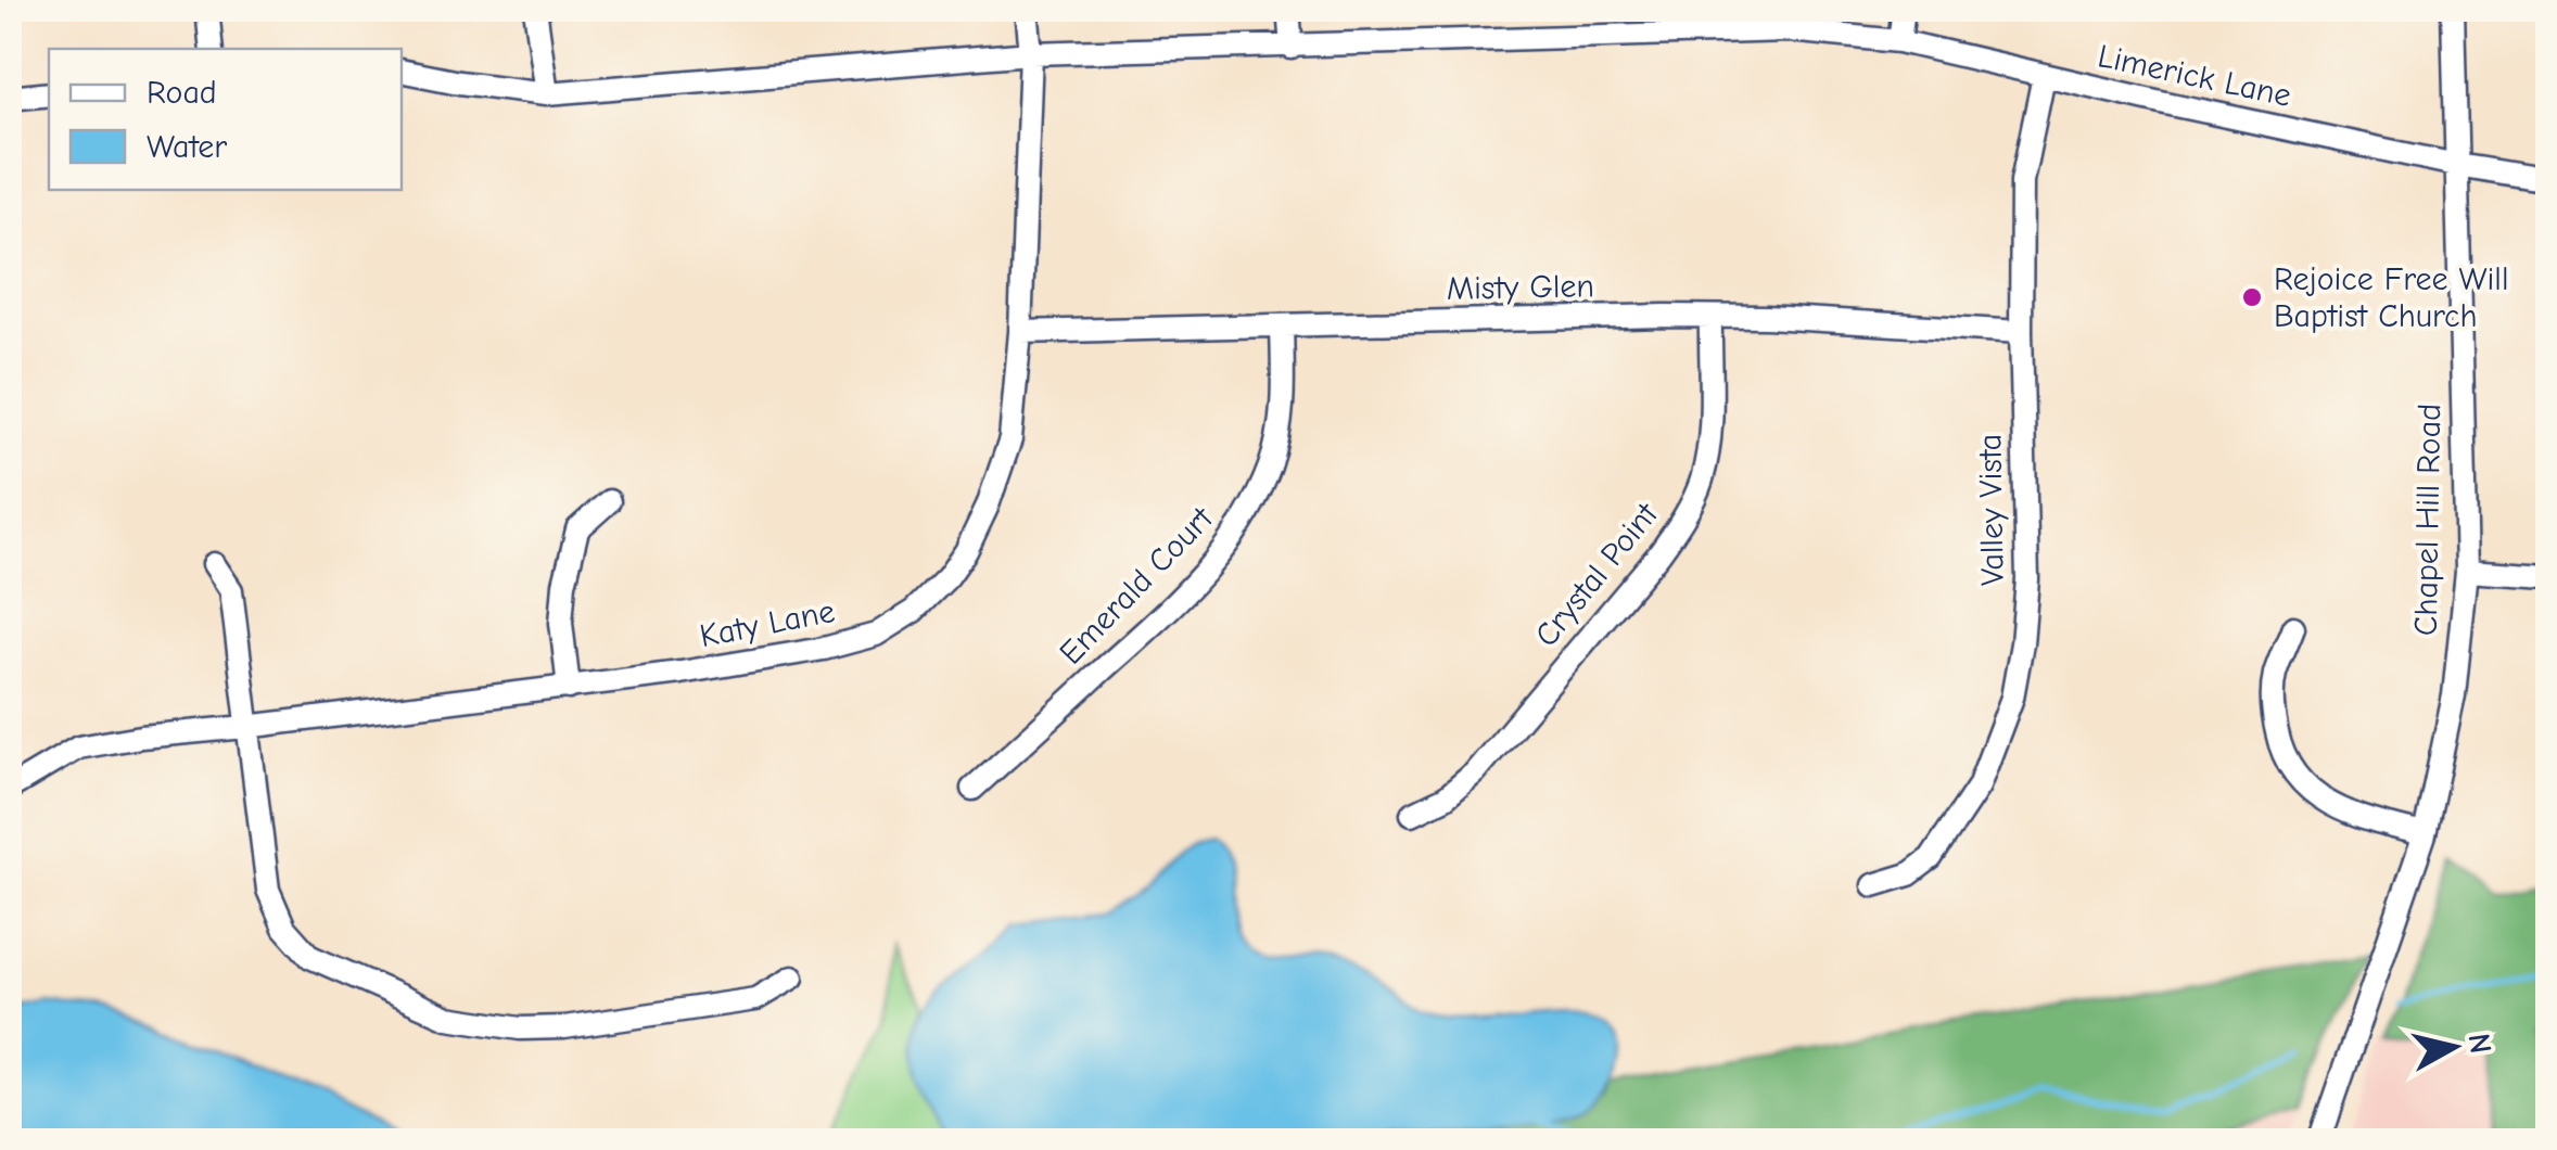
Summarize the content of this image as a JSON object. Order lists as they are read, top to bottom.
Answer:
{
  "streets": {
    "street": [
      "Limerick Lane",
      "Misty Glen",
      "Valley Vista",
      "Chapel Hill Road",
      "Crystal Point",
      "Emerald Court",
      "Katy Lane"
    ]
  },
  "crossings": [
    ["Limerick Lane", "Valley Vista"],
    ["Limerick Lane", "Chapel Hill Road"],
    ["Limerick Lane", "Katy Lane"],
    ["Misty Glen", "Valley Vista"],
    ["Misty Glen", "Crystal Point"],
    ["Misty Glen", "Emerald Court"],
    ["Misty Glen", "Katy Lane"]
  ],
  "places": ["Rejoice Free Will Baptist Church"],
  "legend": ["Road", "Water"],
  "north": "right"
}
